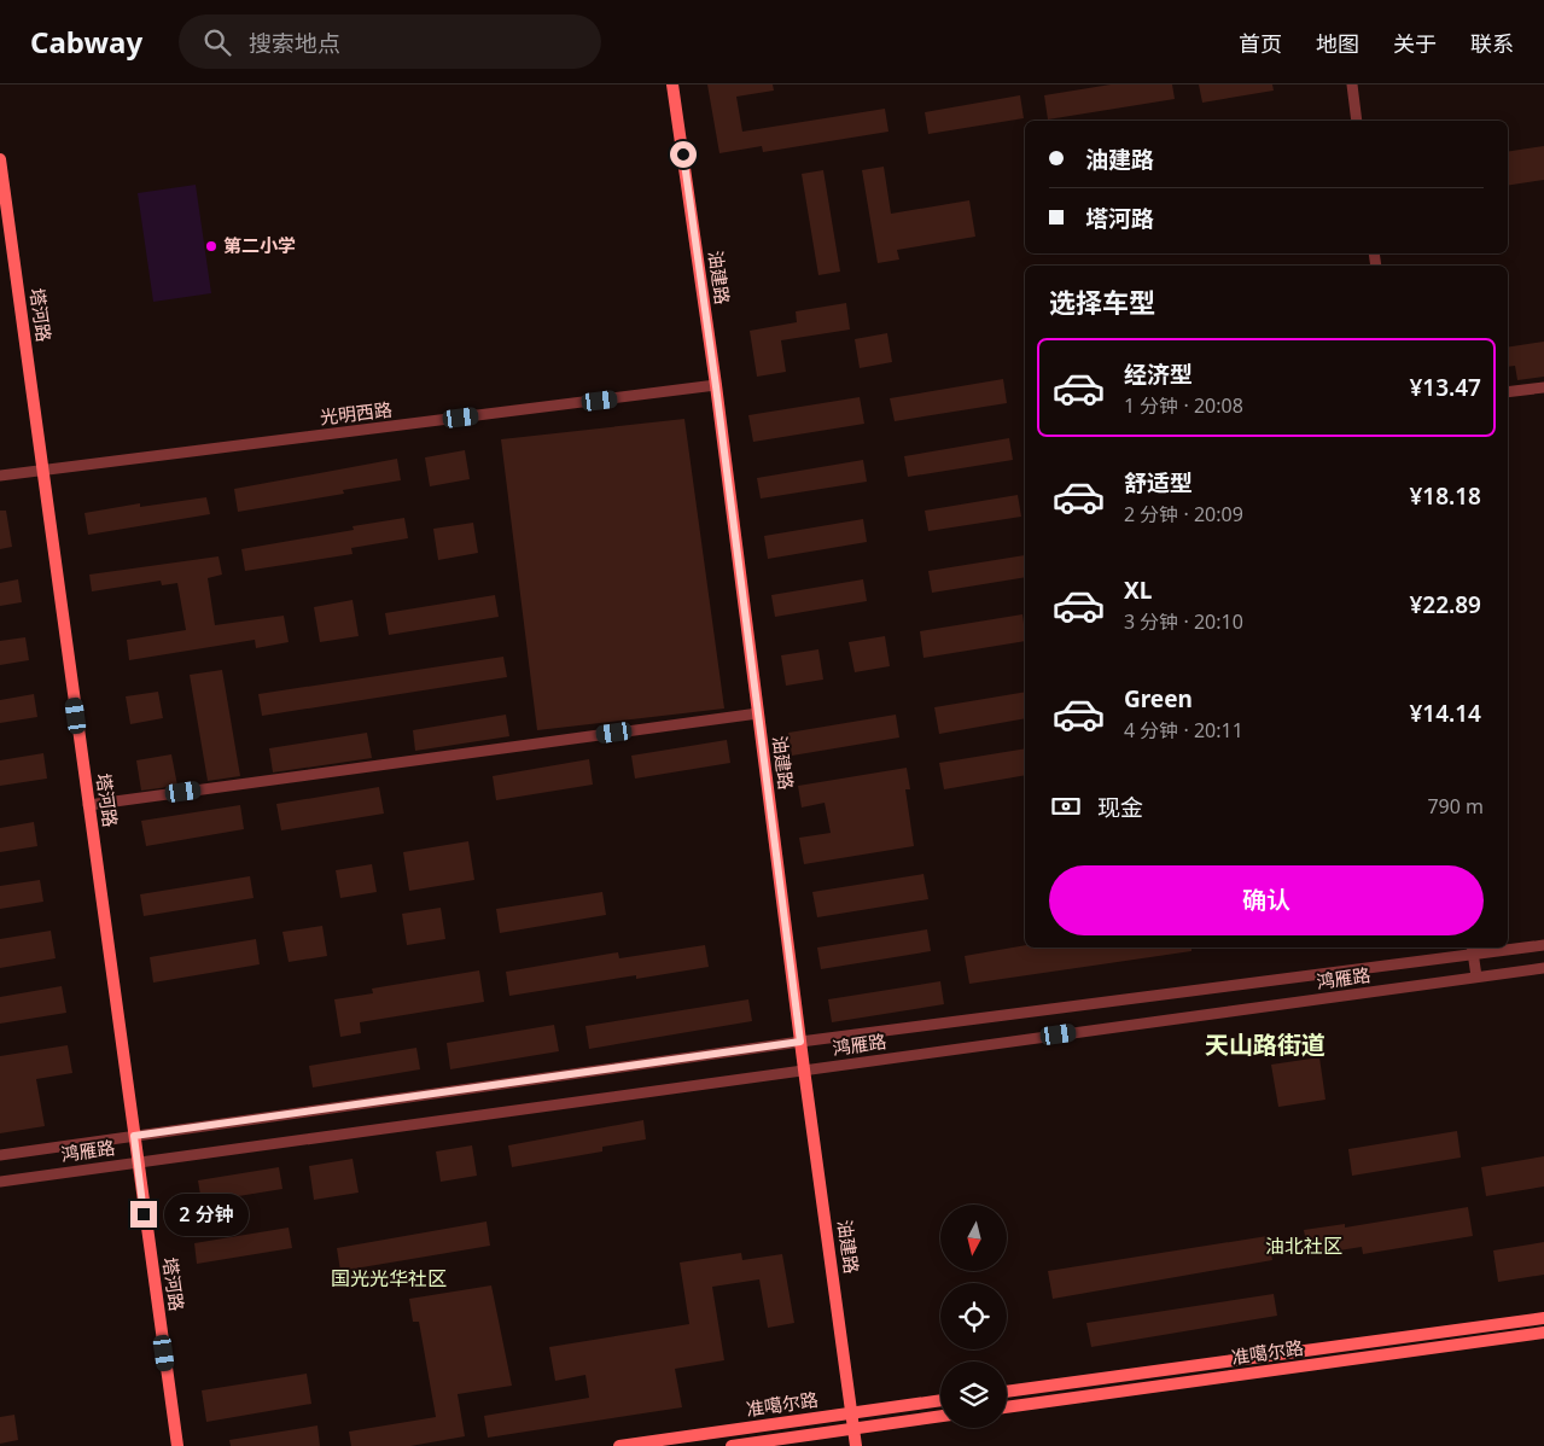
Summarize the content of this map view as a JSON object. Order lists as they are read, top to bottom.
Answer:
{
  "streets": {
    "main road": ["油建路", "塔河路", "准噶尔路"],
    "street": ["光明西路", "鸿雁路"]
  },
  "crossings": [
    ["油建路", "光明西路"],
    ["油建路", "鸿雁路"],
    ["油建路", "准噶尔路"],
    ["塔河路", "光明西路"],
    ["塔河路", "鸿雁路"]
  ],
  "districts": ["天山路街道", "油北社区", "国光光华社区"],
  "places": ["第二小学"],
  "north": "bottom",
  "page": {
    "header": "Cabway",
    "search": "搜索地点",
    "nav": [
      "首页",
      "地图",
      "关于",
      "联系"
    ],
    "banner": ["油建路", "塔河路"],
    "heading": "选择车型",
    "list": [
      {
        "name": "经济型",
        "note": "1 分钟 · 20:08",
        "value": "¥13.47"
      },
      {
        "name": "舒适型",
        "note": "2 分钟 · 20:09",
        "value": "¥18.18"
      },
      {
        "name": "XL",
        "note": "3 分钟 · 20:10",
        "value": "¥22.89"
      },
      {
        "name": "Green",
        "note": "4 分钟 · 20:11",
        "value": "¥14.14"
      }
    ],
    "pay": ["现金", "790 m"],
    "buttons": "确认",
    "bubble": "2 分钟"
  }
}
